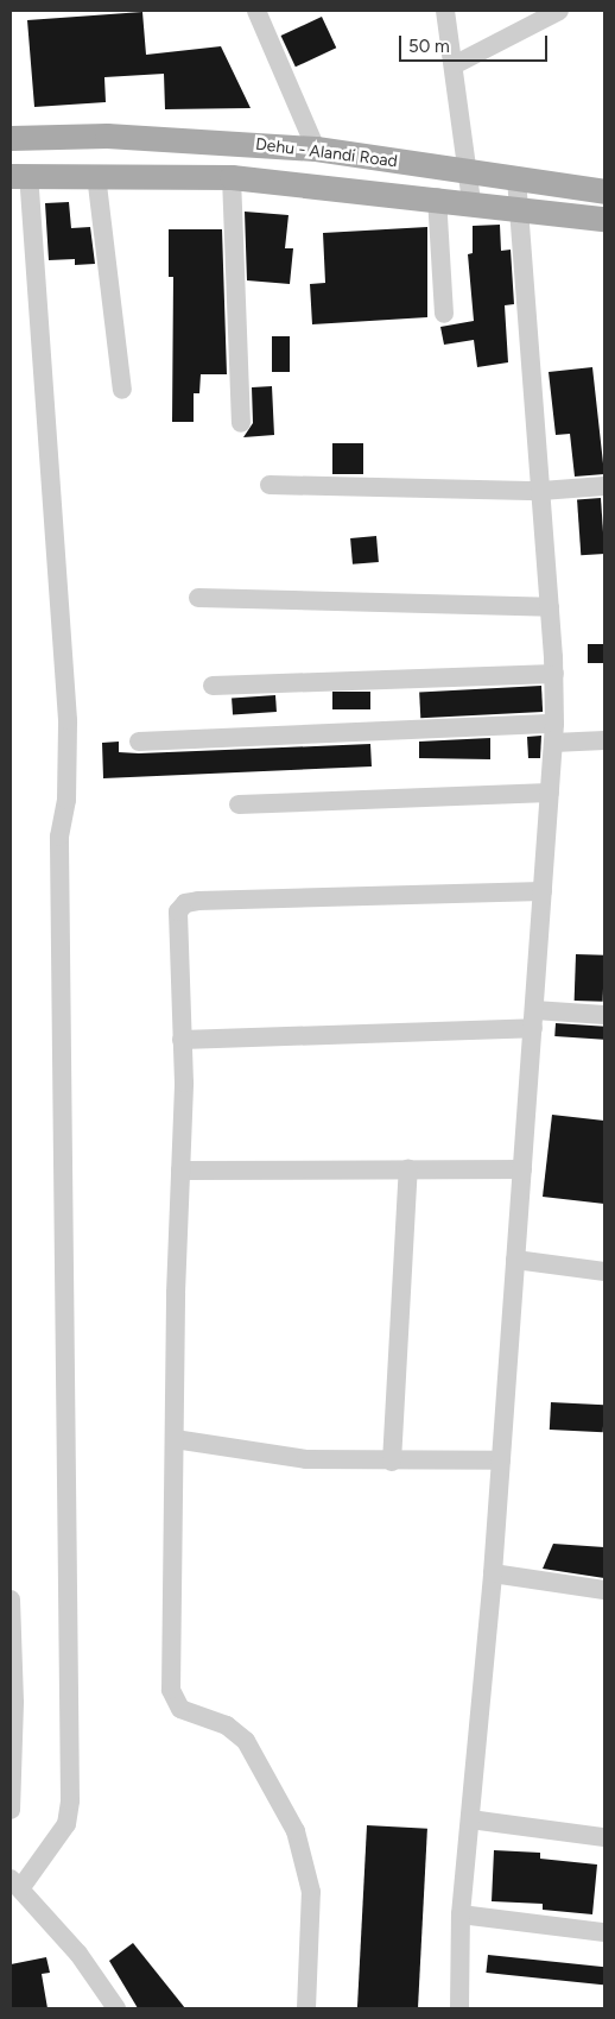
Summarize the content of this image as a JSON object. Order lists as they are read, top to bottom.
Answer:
{
  "streets": {
    "main road": ["Dehu - Alandi Road"]
  },
  "scale_bar": "50 m"
}
